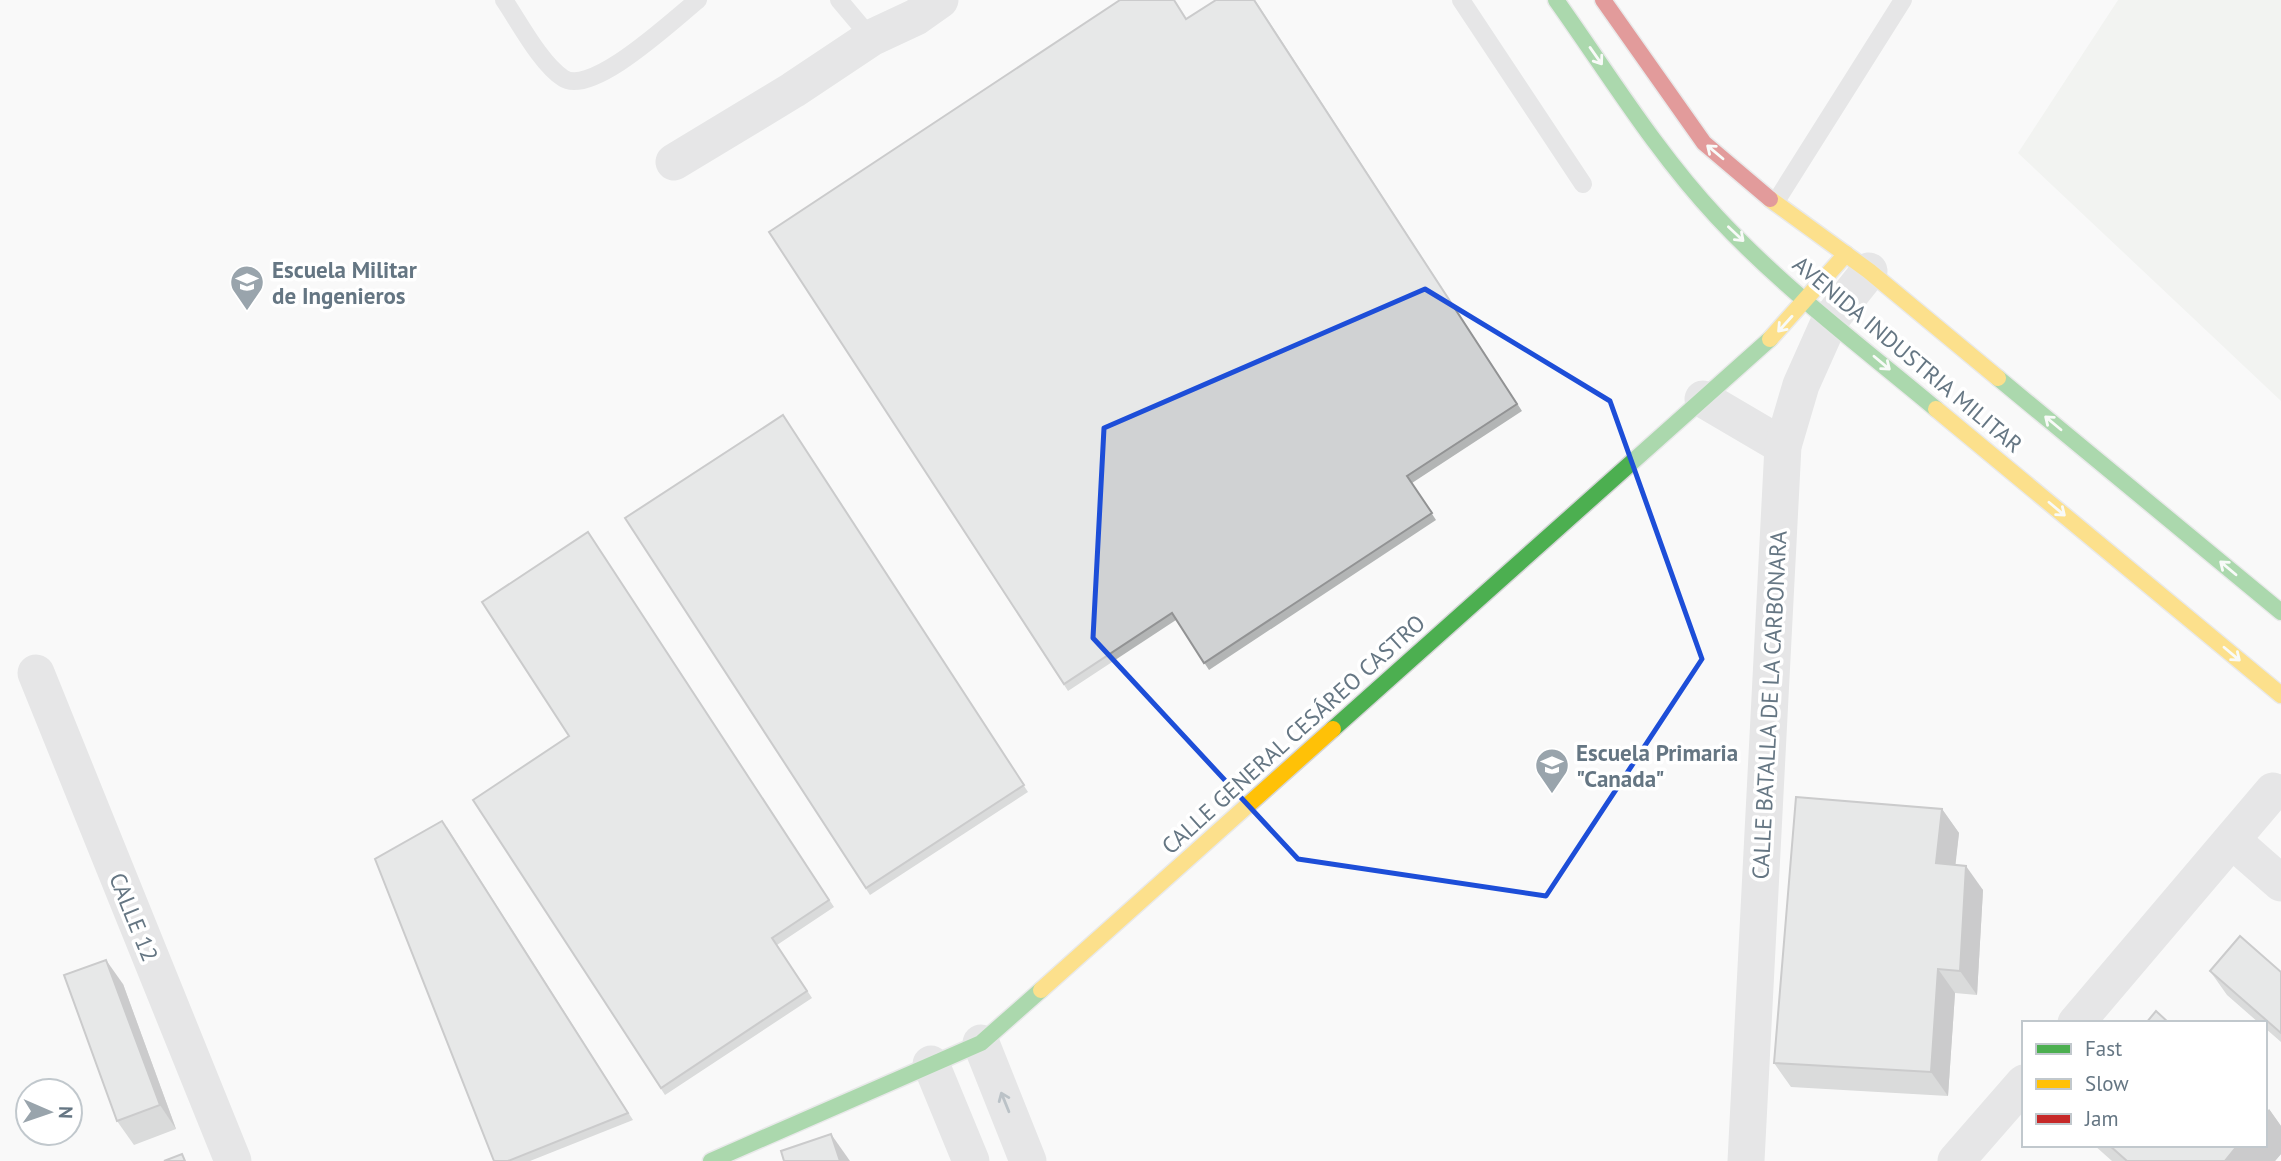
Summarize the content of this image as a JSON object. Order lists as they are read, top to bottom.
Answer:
{
  "streets": {
    "main road": ["AVENIDA INDUSTRIA MILITAR", "CALLE GENERAL CESÁREO CASTRO"],
    "street": ["CALLE BATALLA DE LA CARBONARA", "CALLE 12"]
  },
  "crossings": [
    ["AVENIDA INDUSTRIA MILITAR", "CALLE BATALLA DE LA CARBONARA"],
    ["AVENIDA INDUSTRIA MILITAR", "CALLE GENERAL CESÁREO CASTRO"],
    ["CALLE BATALLA DE LA CARBONARA", "CALLE GENERAL CESÁREO CASTRO"]
  ],
  "places": {
    "school or university": ["Escuela Militar de Ingenieros", "Escuela Primaria \"Canada\""]
  },
  "legend": ["Fast", "Slow", "Jam"],
  "north": "right"
}
